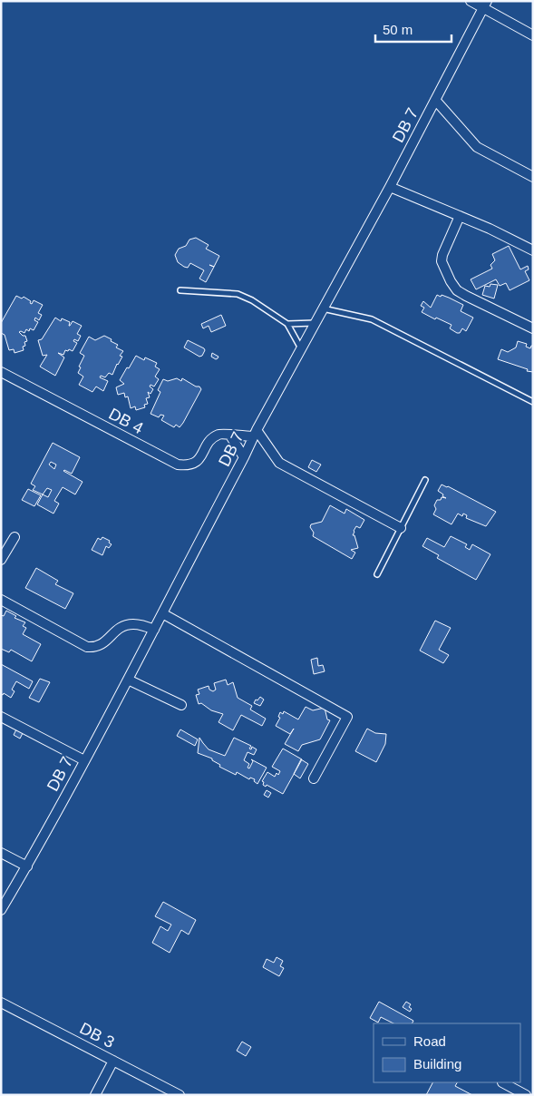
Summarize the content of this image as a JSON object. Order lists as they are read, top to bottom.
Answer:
{
  "streets": {
    "street": ["DB 7", "DB 4", "DB 3"]
  },
  "crossings": [
    ["DB 7", "DB 4"]
  ],
  "legend": ["Road", "Building"],
  "scale_bar": "50 m"
}
